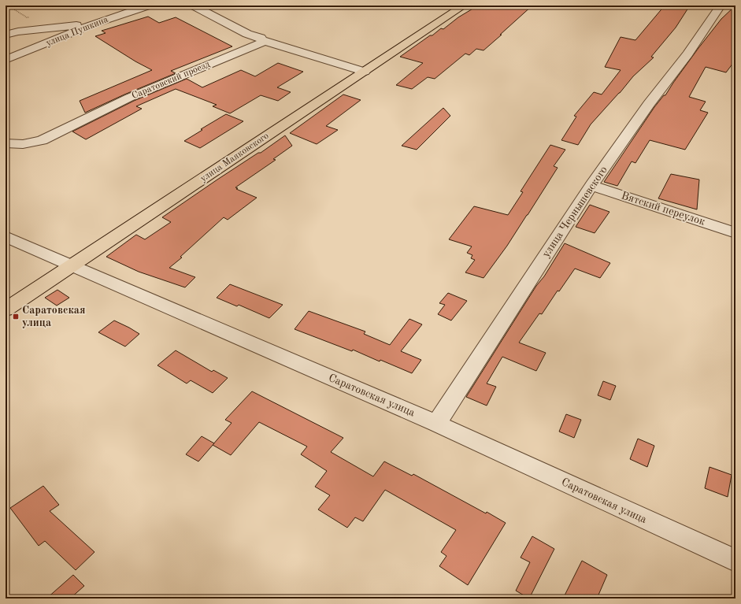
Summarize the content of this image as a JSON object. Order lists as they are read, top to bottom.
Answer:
{
  "streets": {
    "main road": ["улица Маяковского"],
    "street": [
      "улица Пушкина",
      "Саратовский проезд",
      "Вятский переулок",
      "улица Чернышевского",
      "Саратовская улица"
    ]
  },
  "crossings": [
    ["улица Маяковского", "Саратовская улица"],
    ["Вятский переулок", "улица Чернышевского"],
    ["улица Чернышевского", "Саратовская улица"]
  ],
  "places": {
    "transit": ["Саратовская улица"]
  }
}
